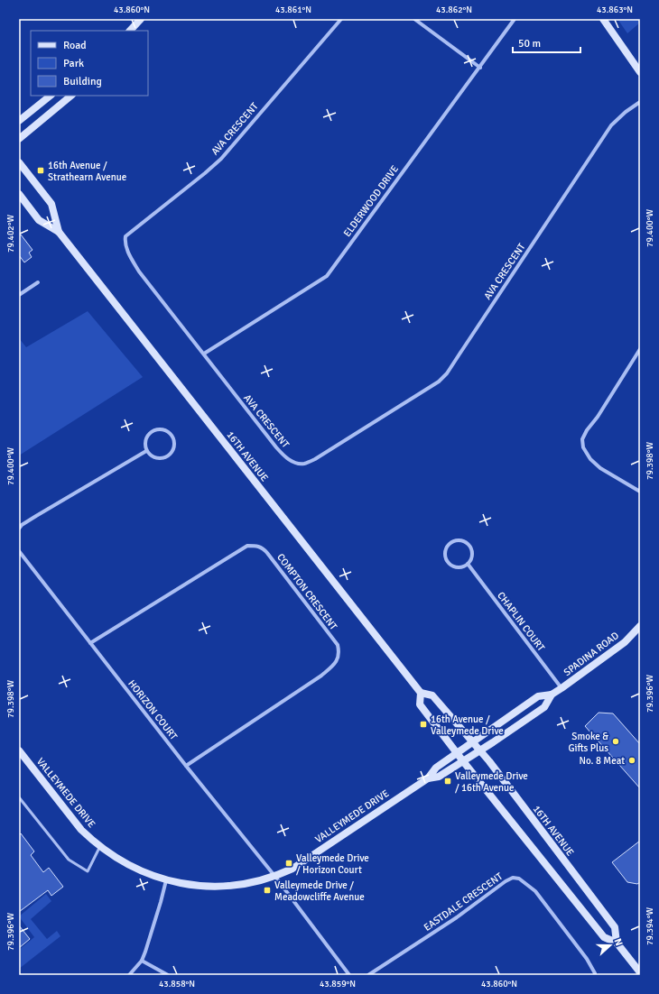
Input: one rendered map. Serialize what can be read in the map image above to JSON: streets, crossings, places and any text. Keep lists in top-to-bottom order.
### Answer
{
  "streets": {
    "main road": ["16TH AVENUE", "SPADINA ROAD", "VALLEYMEDE DRIVE"],
    "street": [
      "AVA CRESCENT",
      "ELDERWOOD DRIVE",
      "COMPTON CRESCENT",
      "CHAPLIN COURT",
      "HORIZON COURT",
      "EASTDALE CRESCENT"
    ]
  },
  "crossings": [
    ["AVA CRESCENT", "ELDERWOOD DRIVE"],
    ["16TH AVENUE", "SPADINA ROAD"],
    ["16TH AVENUE", "VALLEYMEDE DRIVE"],
    ["COMPTON CRESCENT", "HORIZON COURT"],
    ["CHAPLIN COURT", "SPADINA ROAD"],
    ["SPADINA ROAD", "VALLEYMEDE DRIVE"],
    ["HORIZON COURT", "VALLEYMEDE DRIVE"]
  ],
  "places": {
    "transit": [
      "16th Avenue / Strathearn Avenue",
      "16th Avenue / Valleymede Drive",
      "Valleymede Drive / 16th Avenue",
      "Valleymede Drive / Horizon Court",
      "Valleymede Drive / Meadowcliffe Avenue"
    ],
    "other": ["Smoke & Gifts Plus", "No. 8 Meat"]
  },
  "legend": ["Road", "Park", "Building"],
  "scale_bar": "50 m",
  "north": "right",
  "coordinates": [
    "43.860°N",
    "43.861°N",
    "43.862°N",
    "43.863°N",
    "79.400°W",
    "79.402°W",
    "79.398°W",
    "79.396°W",
    "79.394°W",
    "43.858°N",
    "43.859°N"
  ]
}
